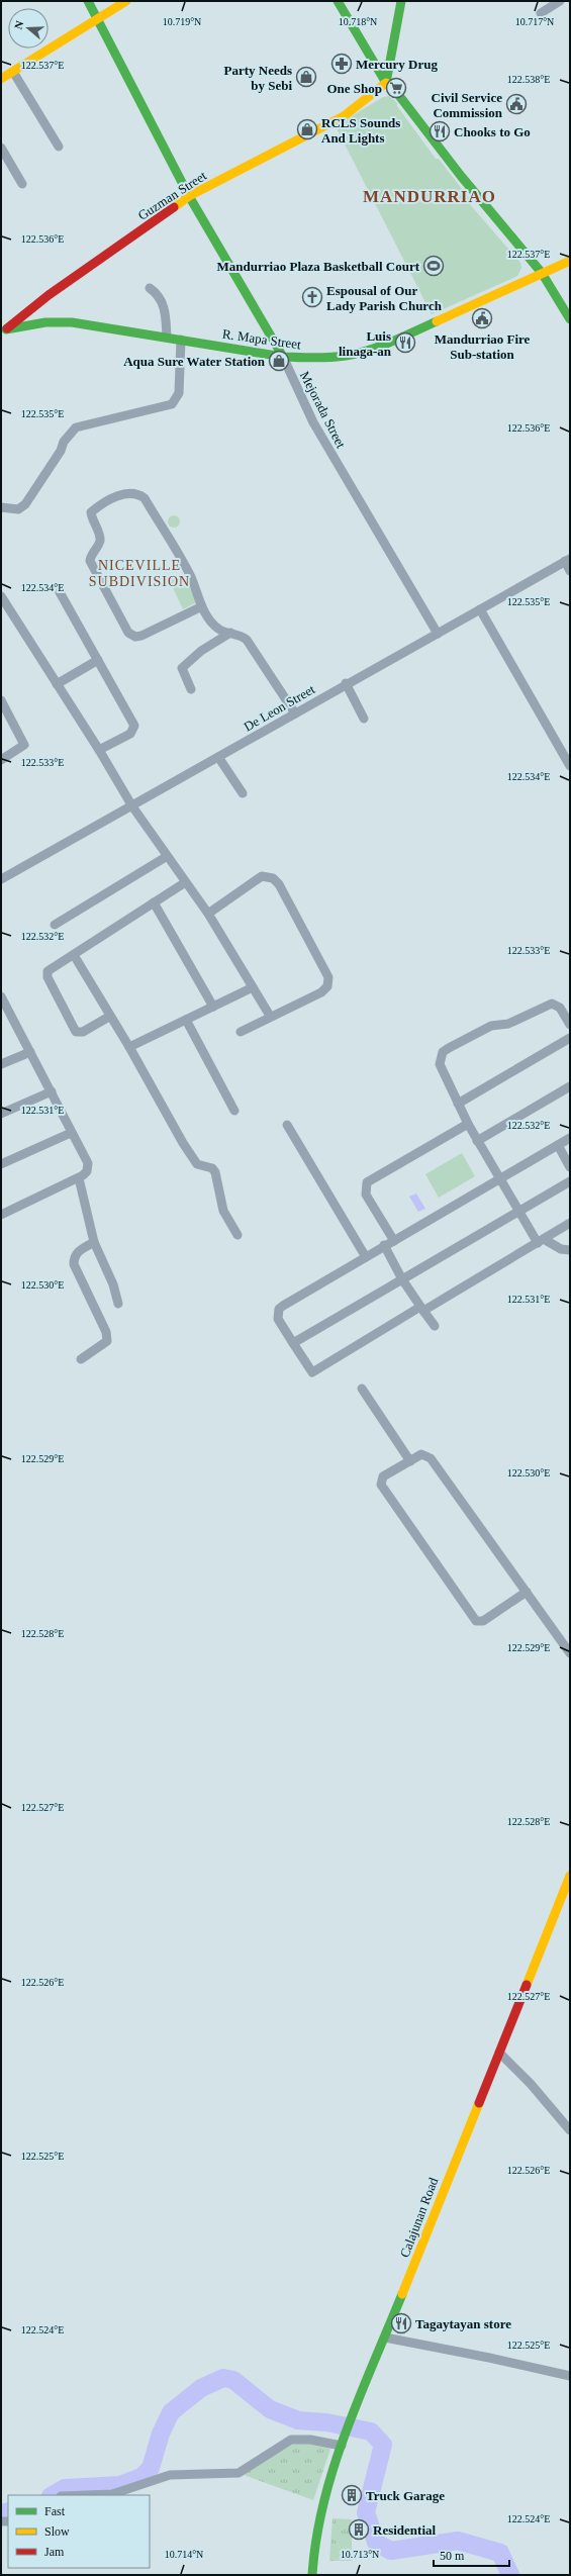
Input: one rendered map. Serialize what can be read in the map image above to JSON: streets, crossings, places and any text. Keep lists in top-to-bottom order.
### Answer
{
  "streets": {
    "main road": [
      "Guzman Street",
      "R. Mapa Street",
      "Mejorada Street",
      "Calajunan Road"
    ],
    "street": ["De Leon Street"]
  },
  "crossings": [
    ["Guzman Street", "R. Mapa Street"],
    ["Guzman Street", "Mejorada Street"],
    ["R. Mapa Street", "Mejorada Street"],
    ["Mejorada Street", "De Leon Street"]
  ],
  "districts": ["MANDURRIAO", "NICEVILLE SUBDIVISION"],
  "places": {
    "pharmacy": ["Mercury Drug"],
    "shop": ["Party Needs by Sebi", "RCLS Sounds And Lights", "Aqua Sure Water Station"],
    "supermarket": ["One Shop"],
    "public building": ["Civil Service Commission", "Mandurriao Fire Sub-station"],
    "restaurant": ["Chooks to Go", "Luis linaga-an", "Tagaytayan store"],
    "sports": ["Mandurriao Plaza Basketball Court"],
    "church": ["Espousal of Our Lady Parish Church"],
    "building": ["Truck Garage", "Residential"]
  },
  "legend": ["Fast", "Slow", "Jam"],
  "scale_bar": "50 m",
  "north": "left",
  "coordinates": [
    "10.719°N",
    "10.718°N",
    "10.717°N",
    "122.537°E",
    "122.538°E",
    "122.536°E",
    "122.535°E",
    "122.534°E",
    "122.533°E",
    "122.532°E",
    "122.531°E",
    "122.530°E",
    "122.529°E",
    "122.528°E",
    "122.527°E",
    "122.526°E",
    "122.525°E",
    "122.524°E",
    "10.714°N",
    "10.713°N"
  ]
}
